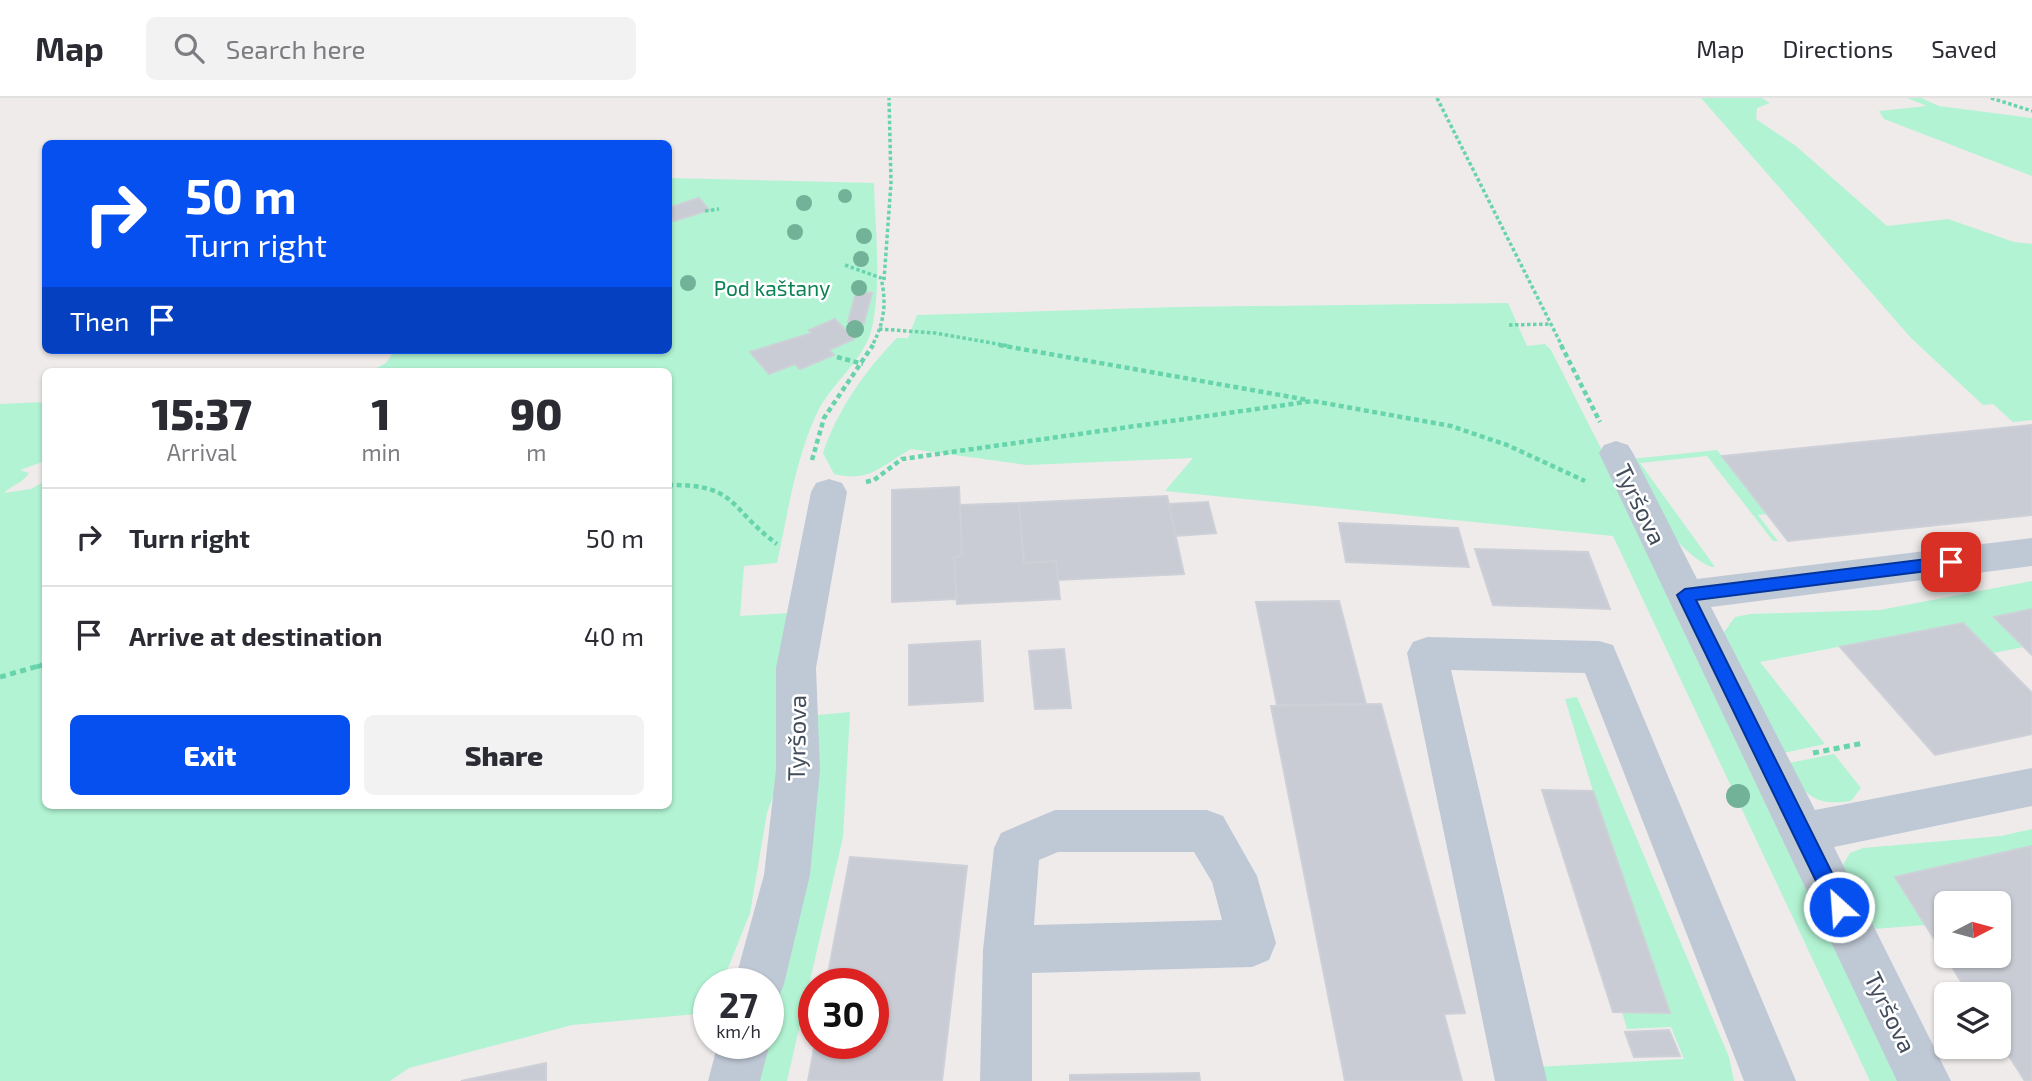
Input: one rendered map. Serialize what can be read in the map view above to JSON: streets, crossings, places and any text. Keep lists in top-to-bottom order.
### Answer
{
  "streets": {
    "street": ["Tyršova"]
  },
  "parks": ["Pod kaštany"],
  "north": "right",
  "page": {
    "header": "Map",
    "search": "Search here",
    "nav": ["Map", "Directions", "Saved"],
    "turn": ["50 m", "Turn right"],
    "then": "Then",
    "eta": [
      "15:37",
      "Arrival",
      "1",
      "min",
      "90",
      "m"
    ],
    "list": [
      {
        "name": "Turn right",
        "value": "50 m"
      },
      {
        "name": "Arrive at destination",
        "value": "40 m"
      }
    ],
    "buttons": ["Exit", "Share"],
    "speed": "27 km/h",
    "limit": "30"
  }
}
